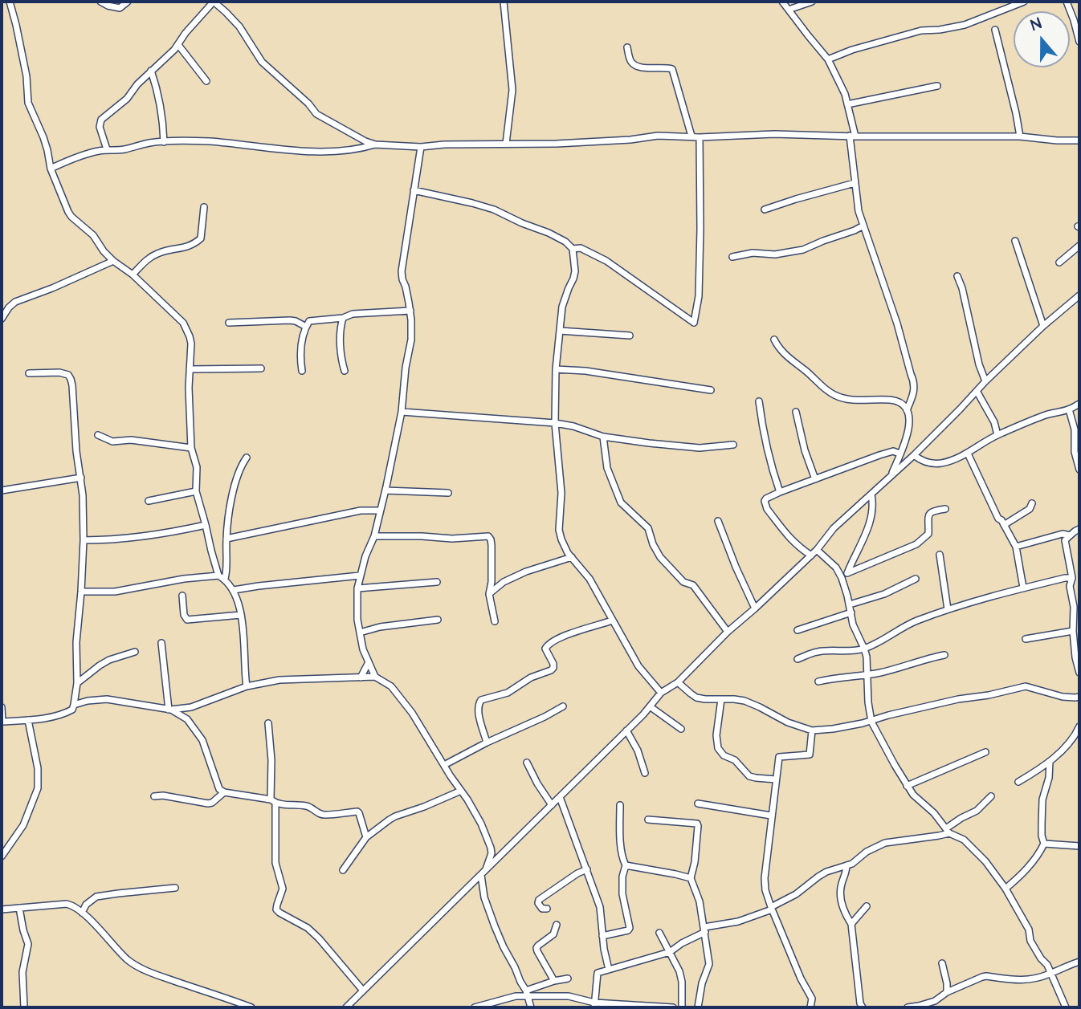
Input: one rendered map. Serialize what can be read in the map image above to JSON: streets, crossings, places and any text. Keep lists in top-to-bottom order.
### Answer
{
  "north": "top"
}
